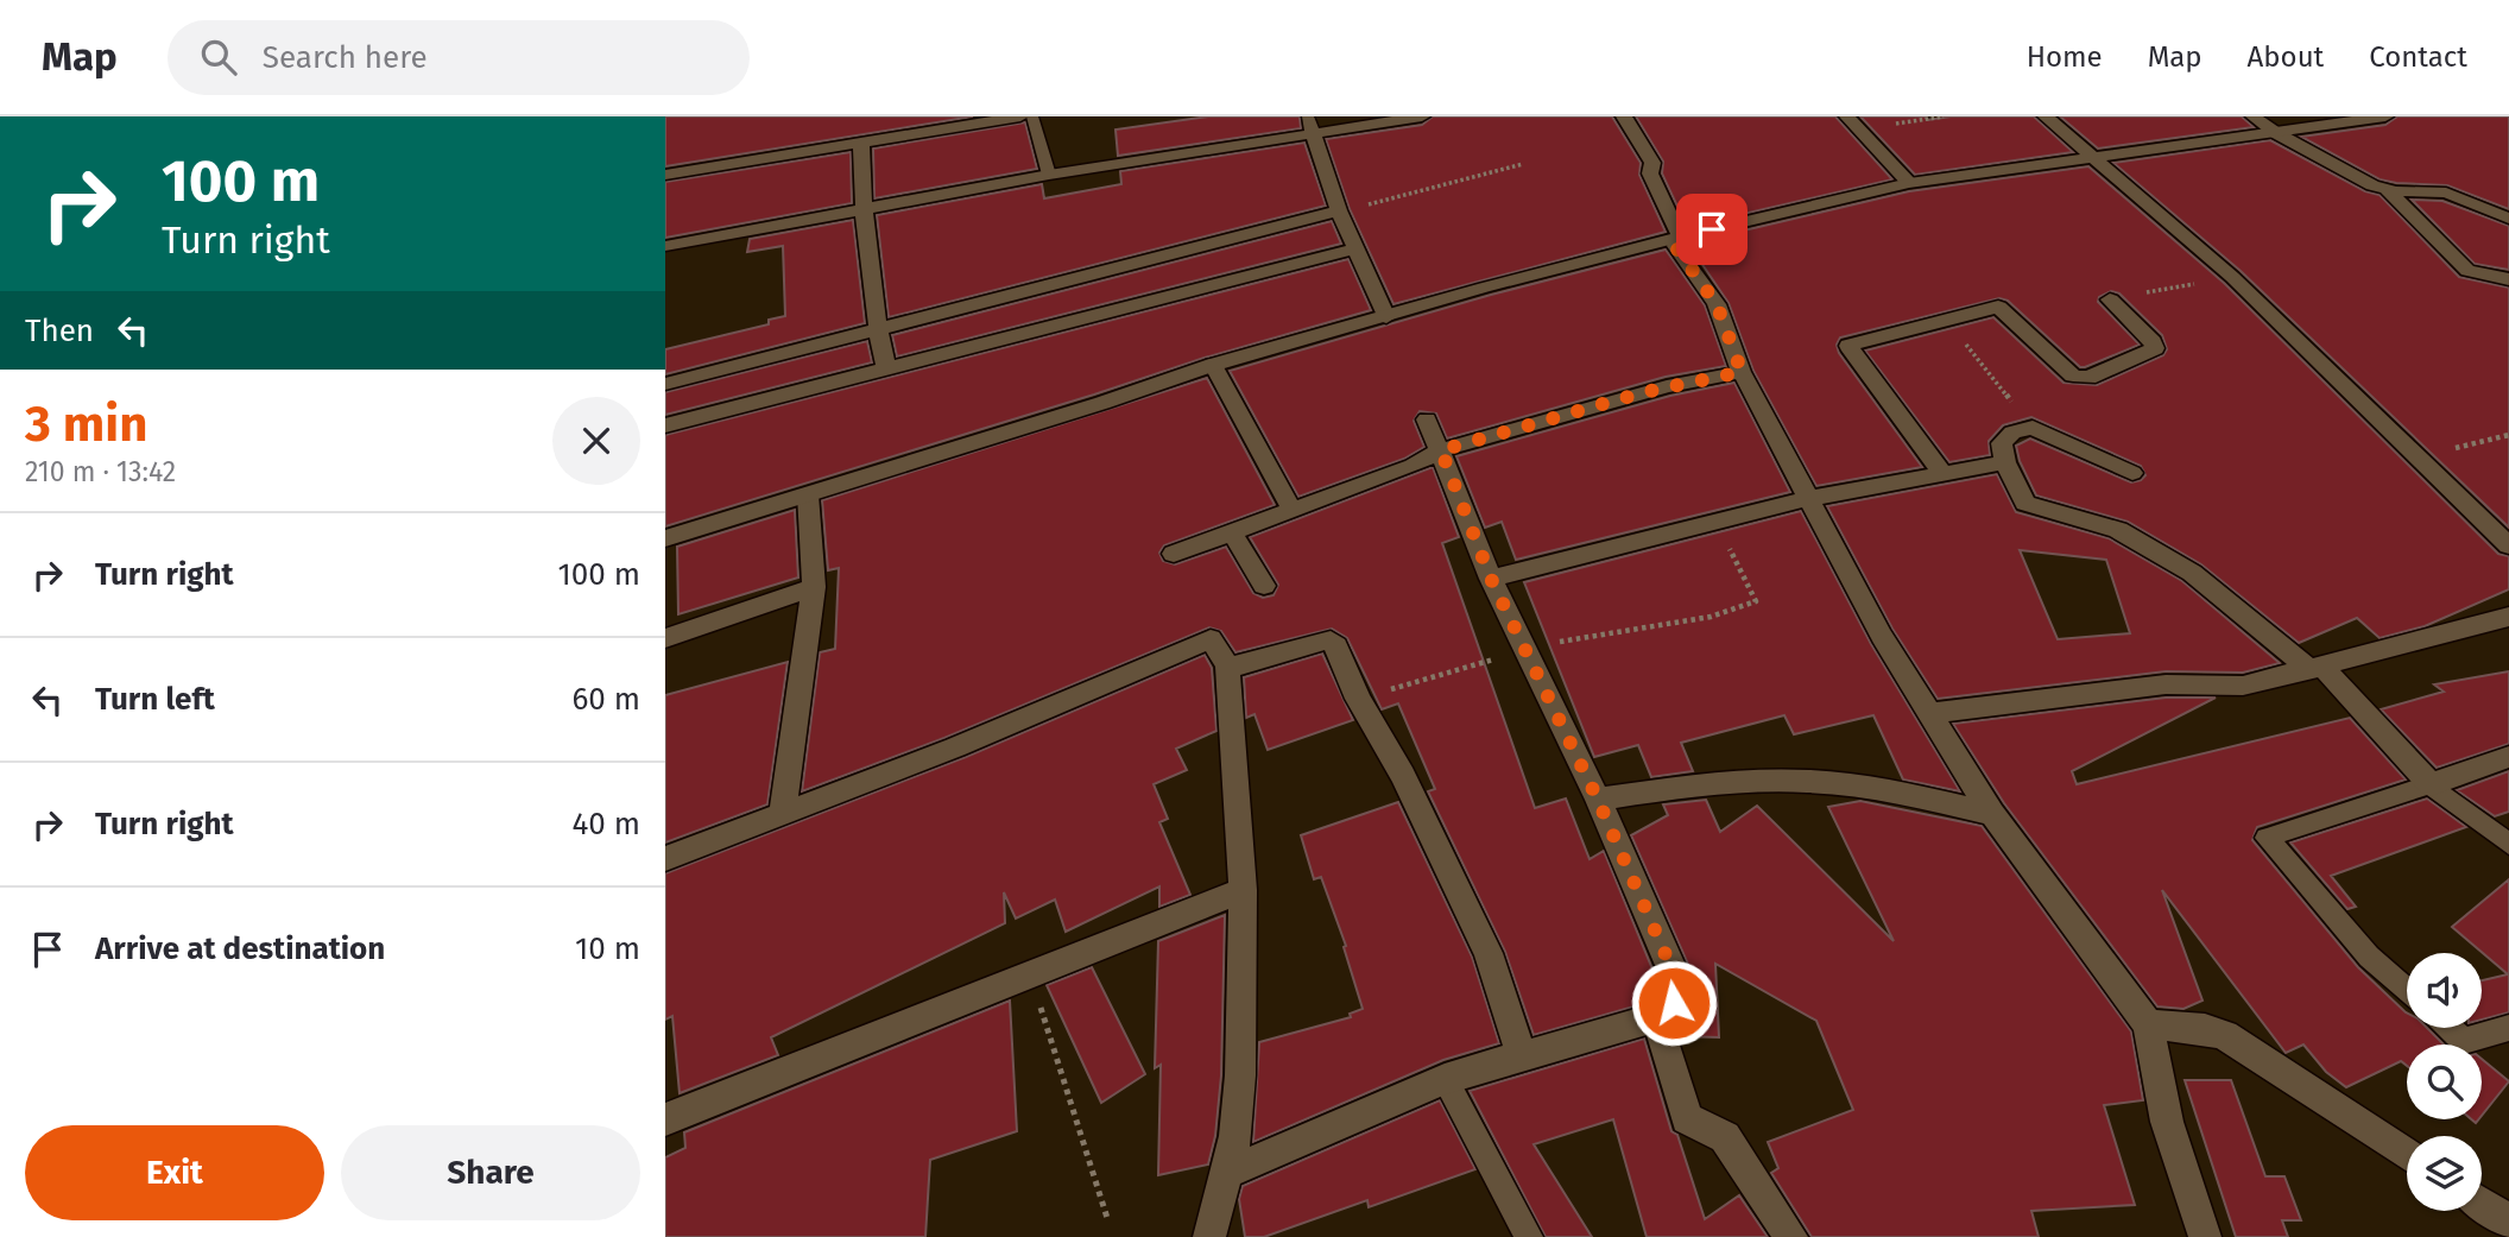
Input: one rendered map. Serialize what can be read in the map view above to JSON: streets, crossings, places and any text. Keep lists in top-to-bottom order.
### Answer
{
  "page": {
    "header": "Map",
    "search": "Search here",
    "nav": [
      "Home",
      "Map",
      "About",
      "Contact"
    ],
    "turn": ["100 m", "Turn right"],
    "then": "Then",
    "heading": ["3 min", "210 m · 13:42"],
    "list": [
      {
        "name": "Turn right",
        "value": "100 m"
      },
      {
        "name": "Turn left",
        "value": "60 m"
      },
      {
        "name": "Turn right",
        "value": "40 m"
      },
      {
        "name": "Arrive at destination",
        "value": "10 m"
      }
    ],
    "buttons": ["Exit", "Share"]
  }
}
